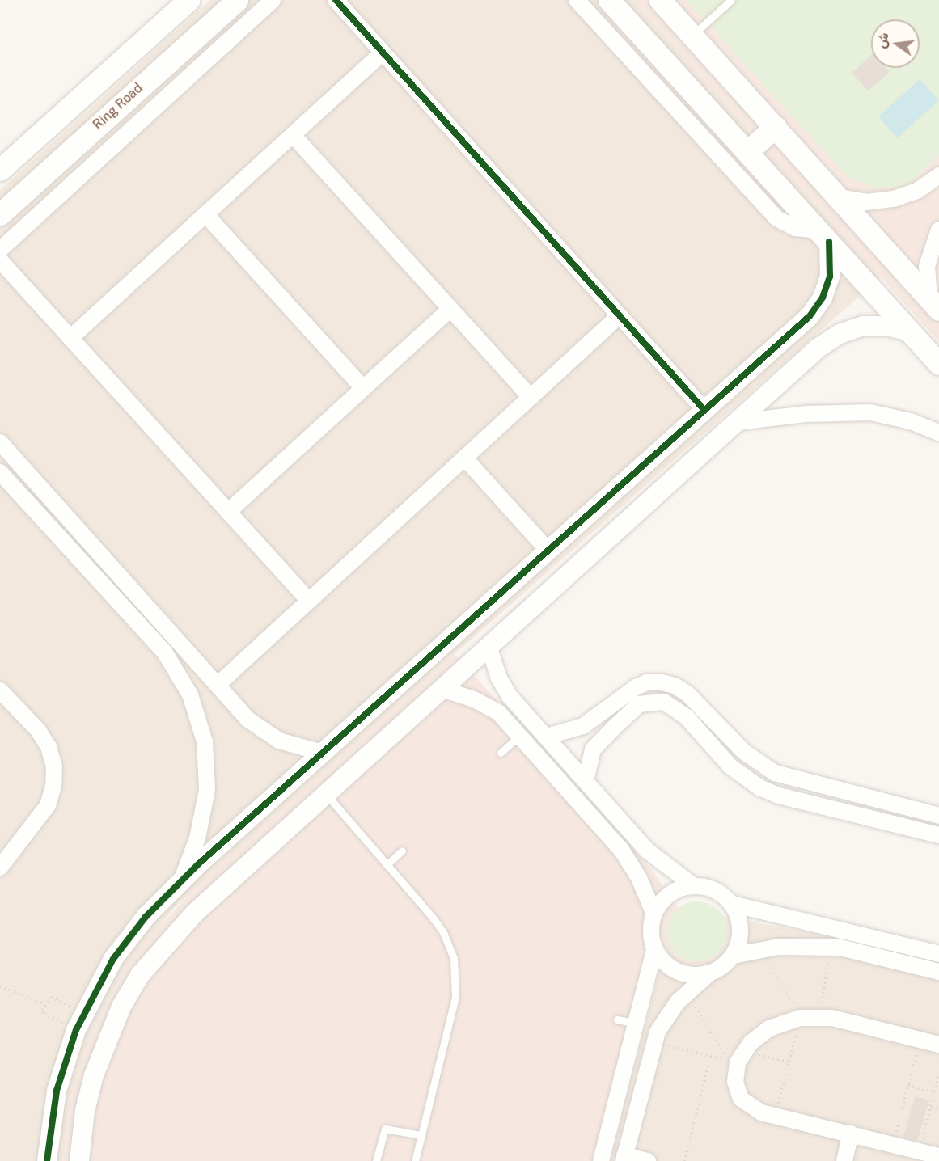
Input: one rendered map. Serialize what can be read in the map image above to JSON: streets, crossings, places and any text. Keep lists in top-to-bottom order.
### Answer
{
  "streets": {
    "main road": ["Ring Road"]
  },
  "north": "left"
}
